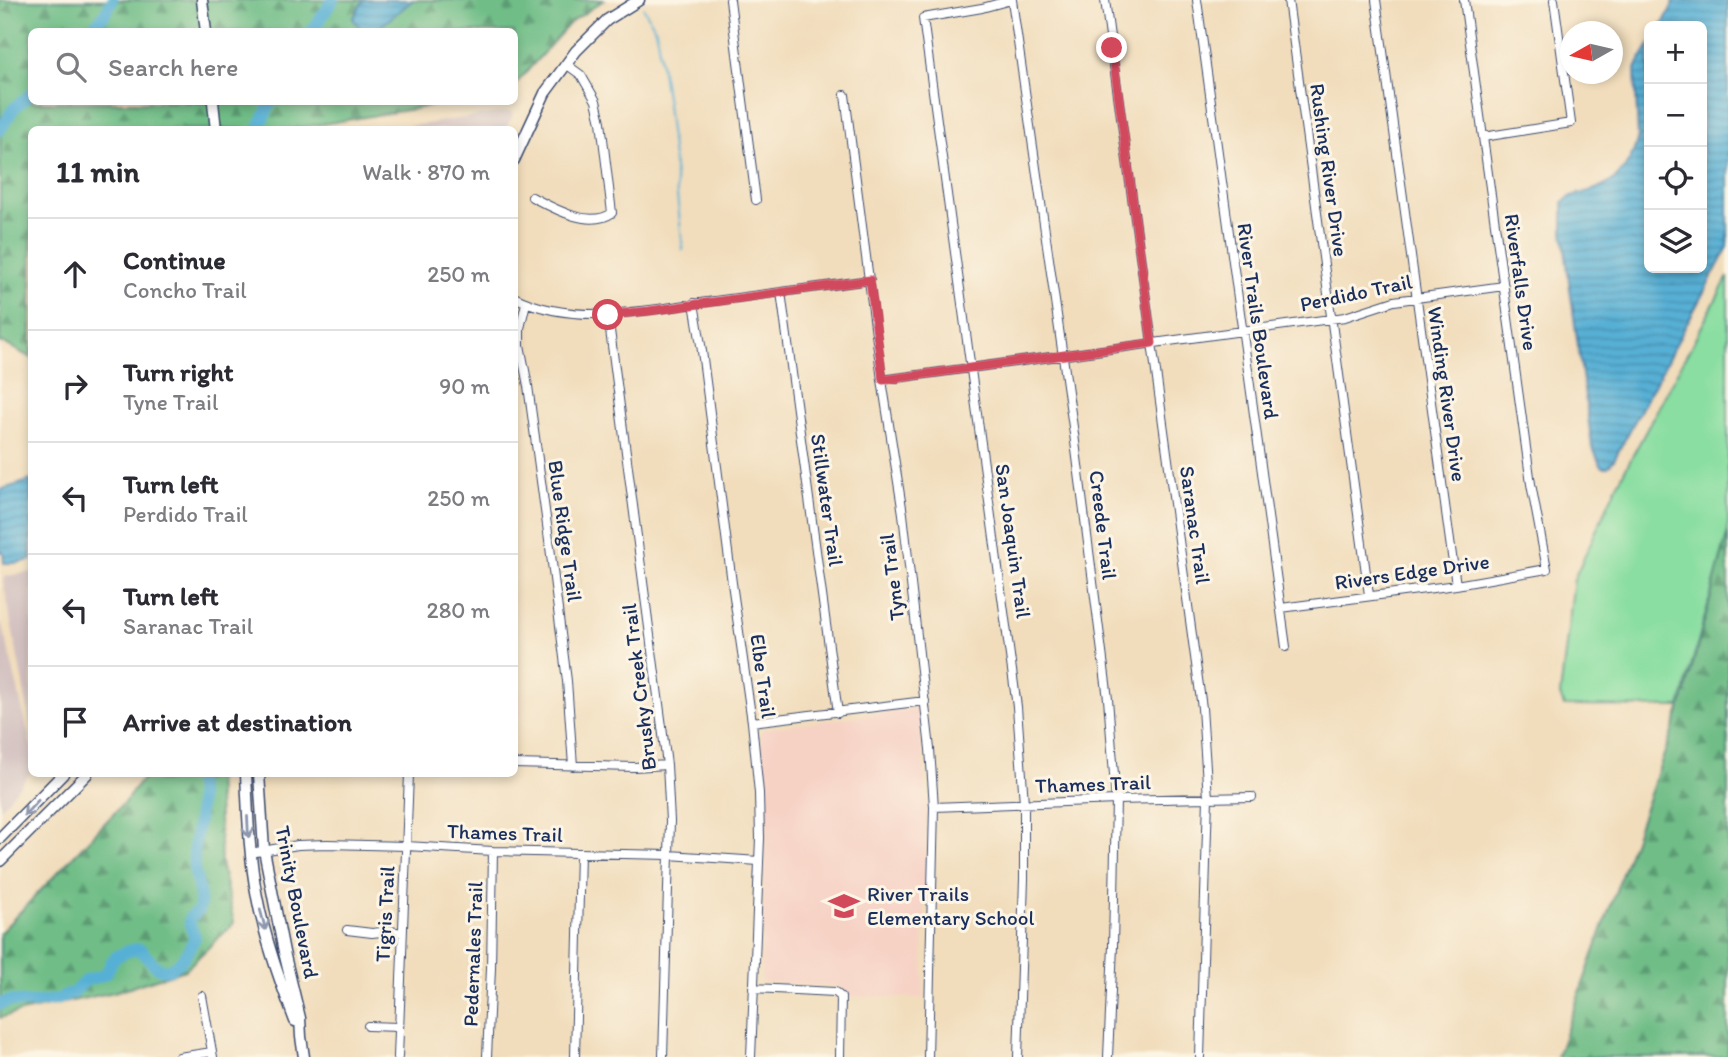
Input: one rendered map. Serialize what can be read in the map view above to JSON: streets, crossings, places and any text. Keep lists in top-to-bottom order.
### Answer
{
  "streets": {
    "main road": ["Trinity Boulevard"],
    "street": [
      "Rushing River Drive",
      "Riverfalls Drive",
      "Perdido Trail",
      "River Trails Boulevard",
      "Winding River Drive",
      "Stillwater Trail",
      "Creede Trail",
      "Saranac Trail",
      "Blue Ridge Trail",
      "San Joaquin Trail",
      "Rivers Edge Drive",
      "Tyne Trail",
      "Elbe Trail",
      "Brushy Creek Trail",
      "Thames Trail",
      "Tigris Trail",
      "Pedernales Trail"
    ]
  },
  "crossings": [
    ["Rushing River Drive", "Perdido Trail"],
    ["Rushing River Drive", "Rivers Edge Drive"],
    ["Riverfalls Drive", "Perdido Trail"],
    ["Riverfalls Drive", "Rivers Edge Drive"],
    ["Perdido Trail", "River Trails Boulevard"],
    ["Perdido Trail", "Winding River Drive"],
    ["Perdido Trail", "Creede Trail"],
    ["Perdido Trail", "Saranac Trail"],
    ["Perdido Trail", "San Joaquin Trail"],
    ["Perdido Trail", "Tyne Trail"],
    ["River Trails Boulevard", "Rivers Edge Drive"],
    ["Winding River Drive", "Rivers Edge Drive"],
    ["Creede Trail", "San Joaquin Trail"],
    ["Creede Trail", "Thames Trail"],
    ["Saranac Trail", "Thames Trail"],
    ["San Joaquin Trail", "Thames Trail"],
    ["Tyne Trail", "Thames Trail"],
    ["Elbe Trail", "Thames Trail"],
    ["Brushy Creek Trail", "Thames Trail"],
    ["Thames Trail", "Trinity Boulevard"],
    ["Thames Trail", "Tigris Trail"],
    ["Thames Trail", "Pedernales Trail"]
  ],
  "places": {
    "school or university": ["River Trails Elementary School"]
  },
  "north": "left",
  "page": {
    "map_buttons": ["+", "−"],
    "search": "Search here",
    "heading": ["11 min", "Walk · 870 m"],
    "list": [
      ["Continue", "Concho Trail", "250 m"],
      ["Turn right", "Tyne Trail", "90 m"],
      ["Turn left", "Perdido Trail", "250 m"],
      ["Turn left", "Saranac Trail", "280 m"],
      "Arrive at destination"
    ]
  }
}
